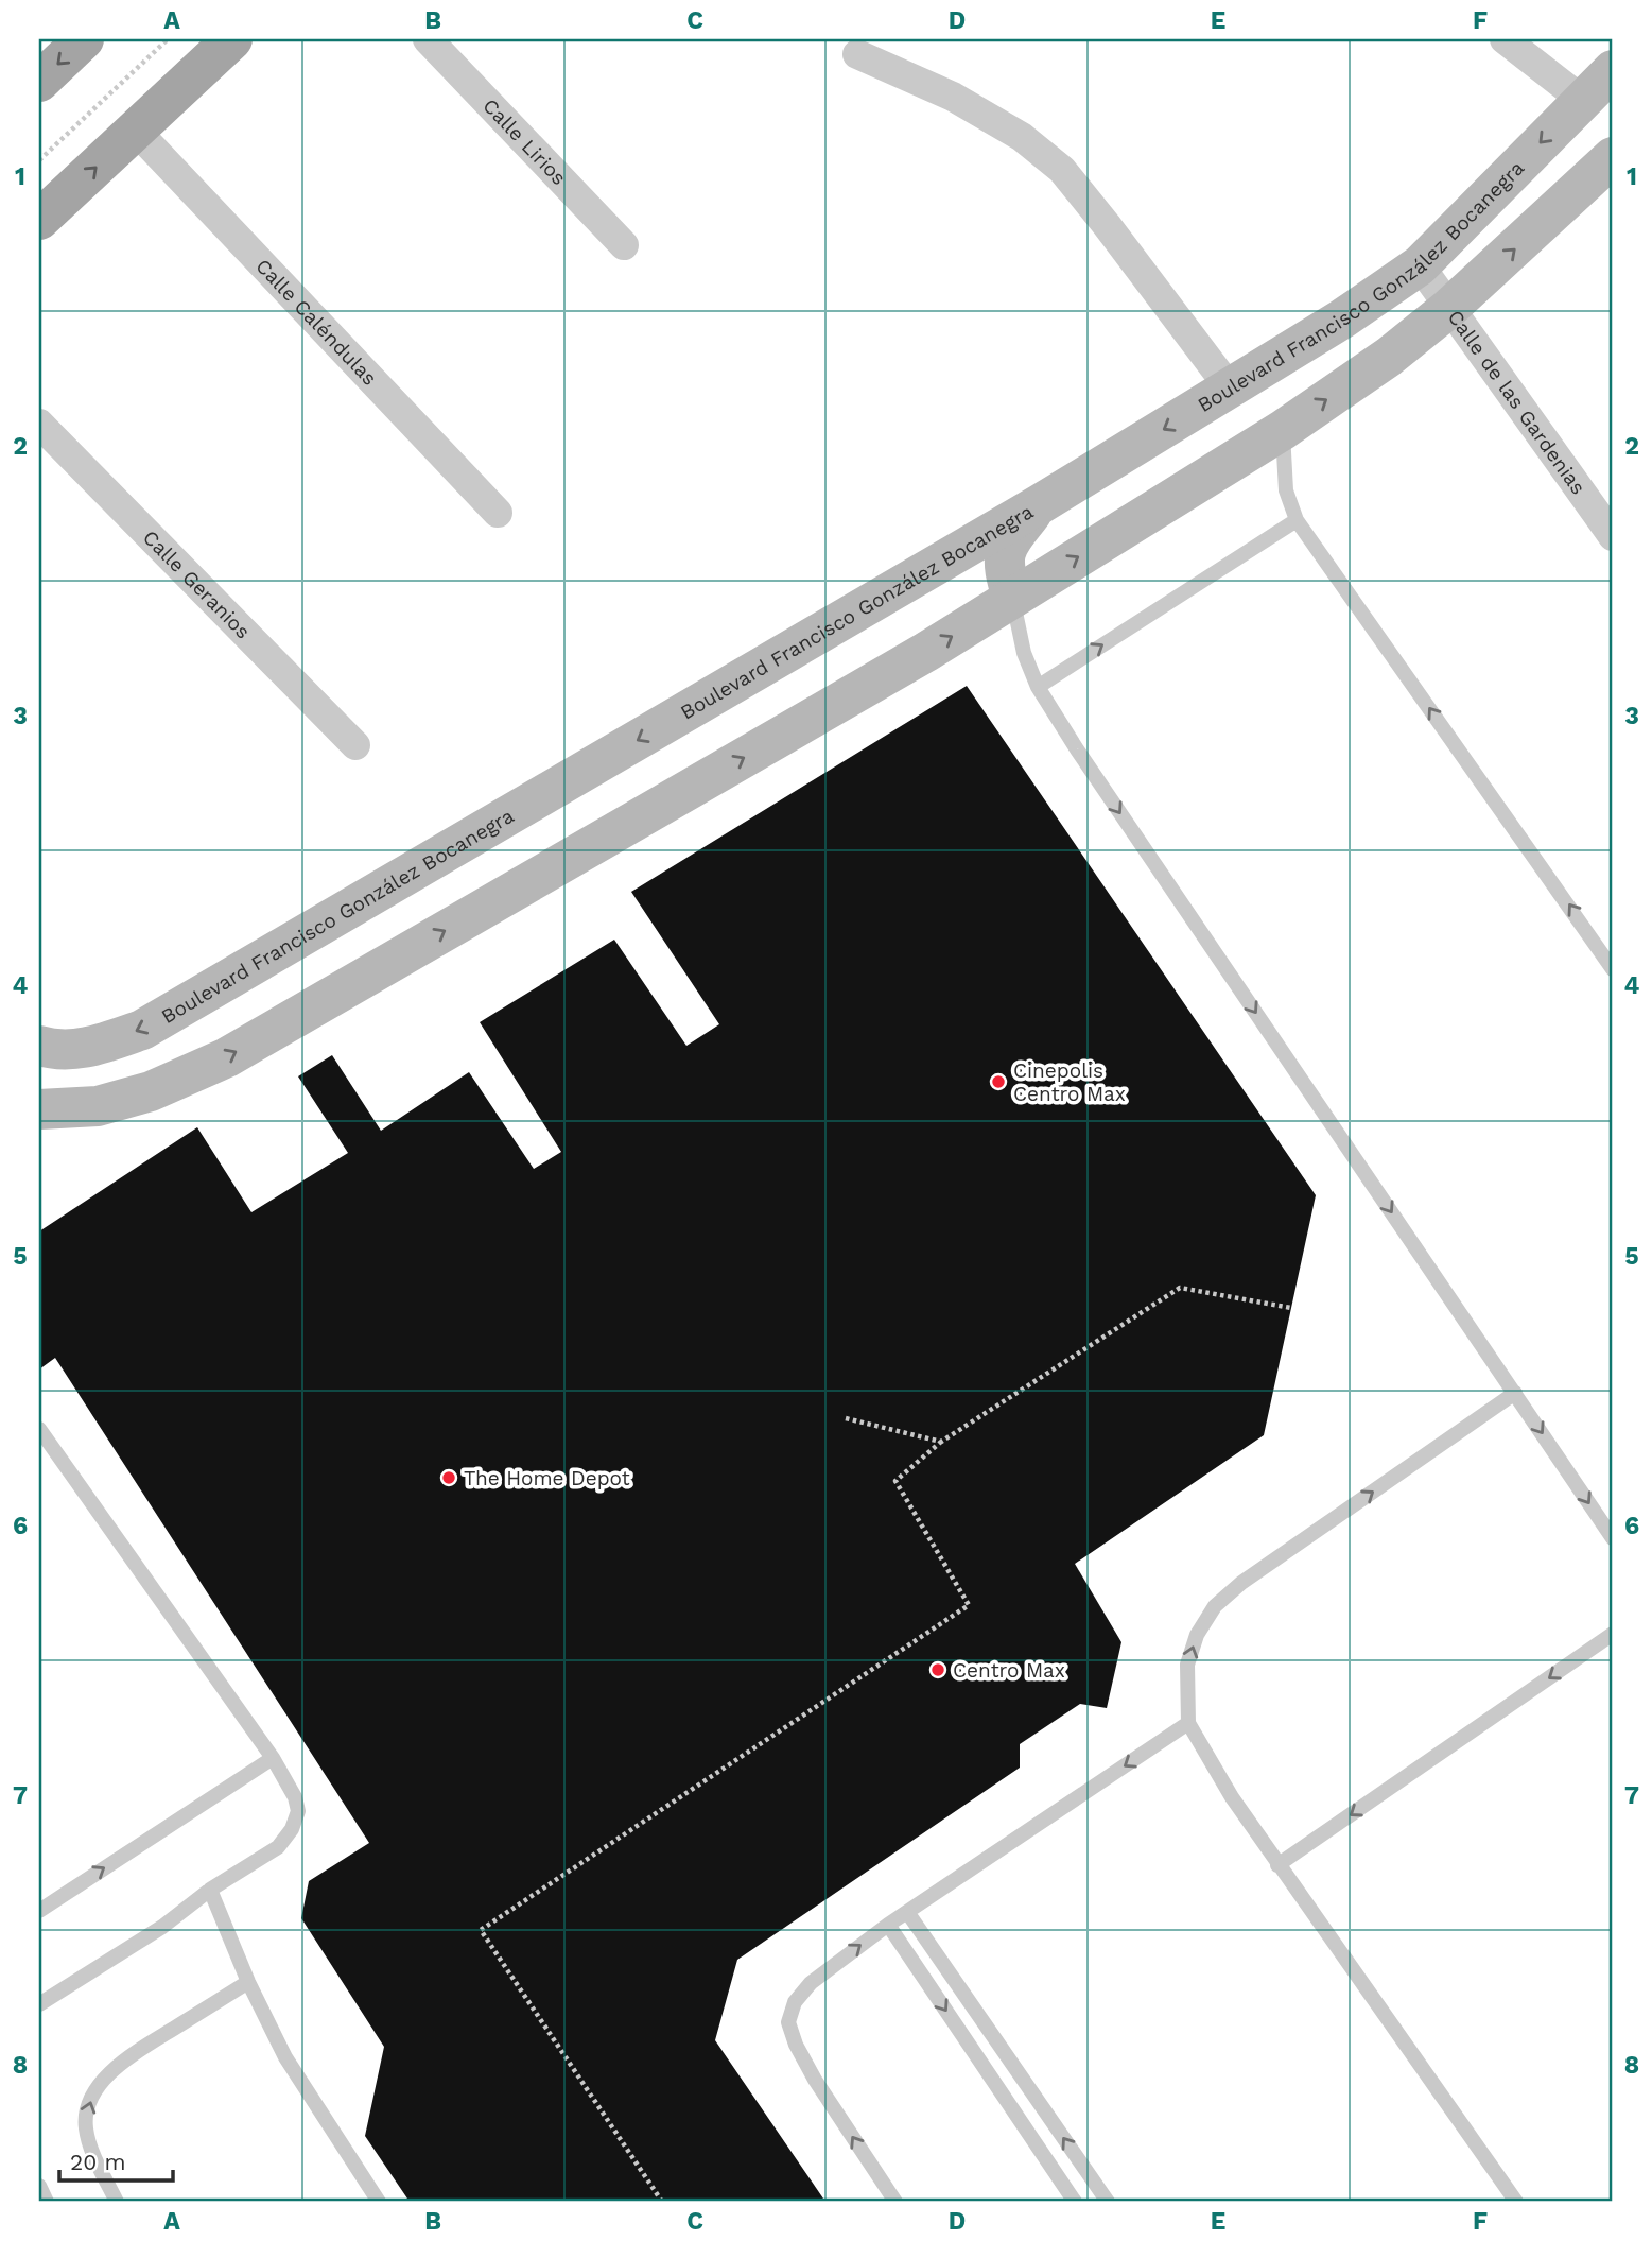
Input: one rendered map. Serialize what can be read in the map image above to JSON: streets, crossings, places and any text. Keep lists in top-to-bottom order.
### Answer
{
  "streets": {
    "main road": ["Boulevard Francisco González Bocanegra"],
    "street": [
      "Calle Lirios",
      "Calle Caléndulas",
      "Calle de las Gardenias",
      "Calle Geranios"
    ]
  },
  "crossings": [
    ["Boulevard Francisco González Bocanegra", "Calle de las Gardenias"]
  ],
  "places": ["Cinepolis Centro Max", "The Home Depot", "Centro Max"],
  "scale_bar": "20 m",
  "grid": {
    "columns": [
      "A",
      "B",
      "C",
      "D",
      "E",
      "F"
    ],
    "rows": [
      "1",
      "2",
      "3",
      "4",
      "5",
      "6",
      "7",
      "8"
    ]
  }
}
